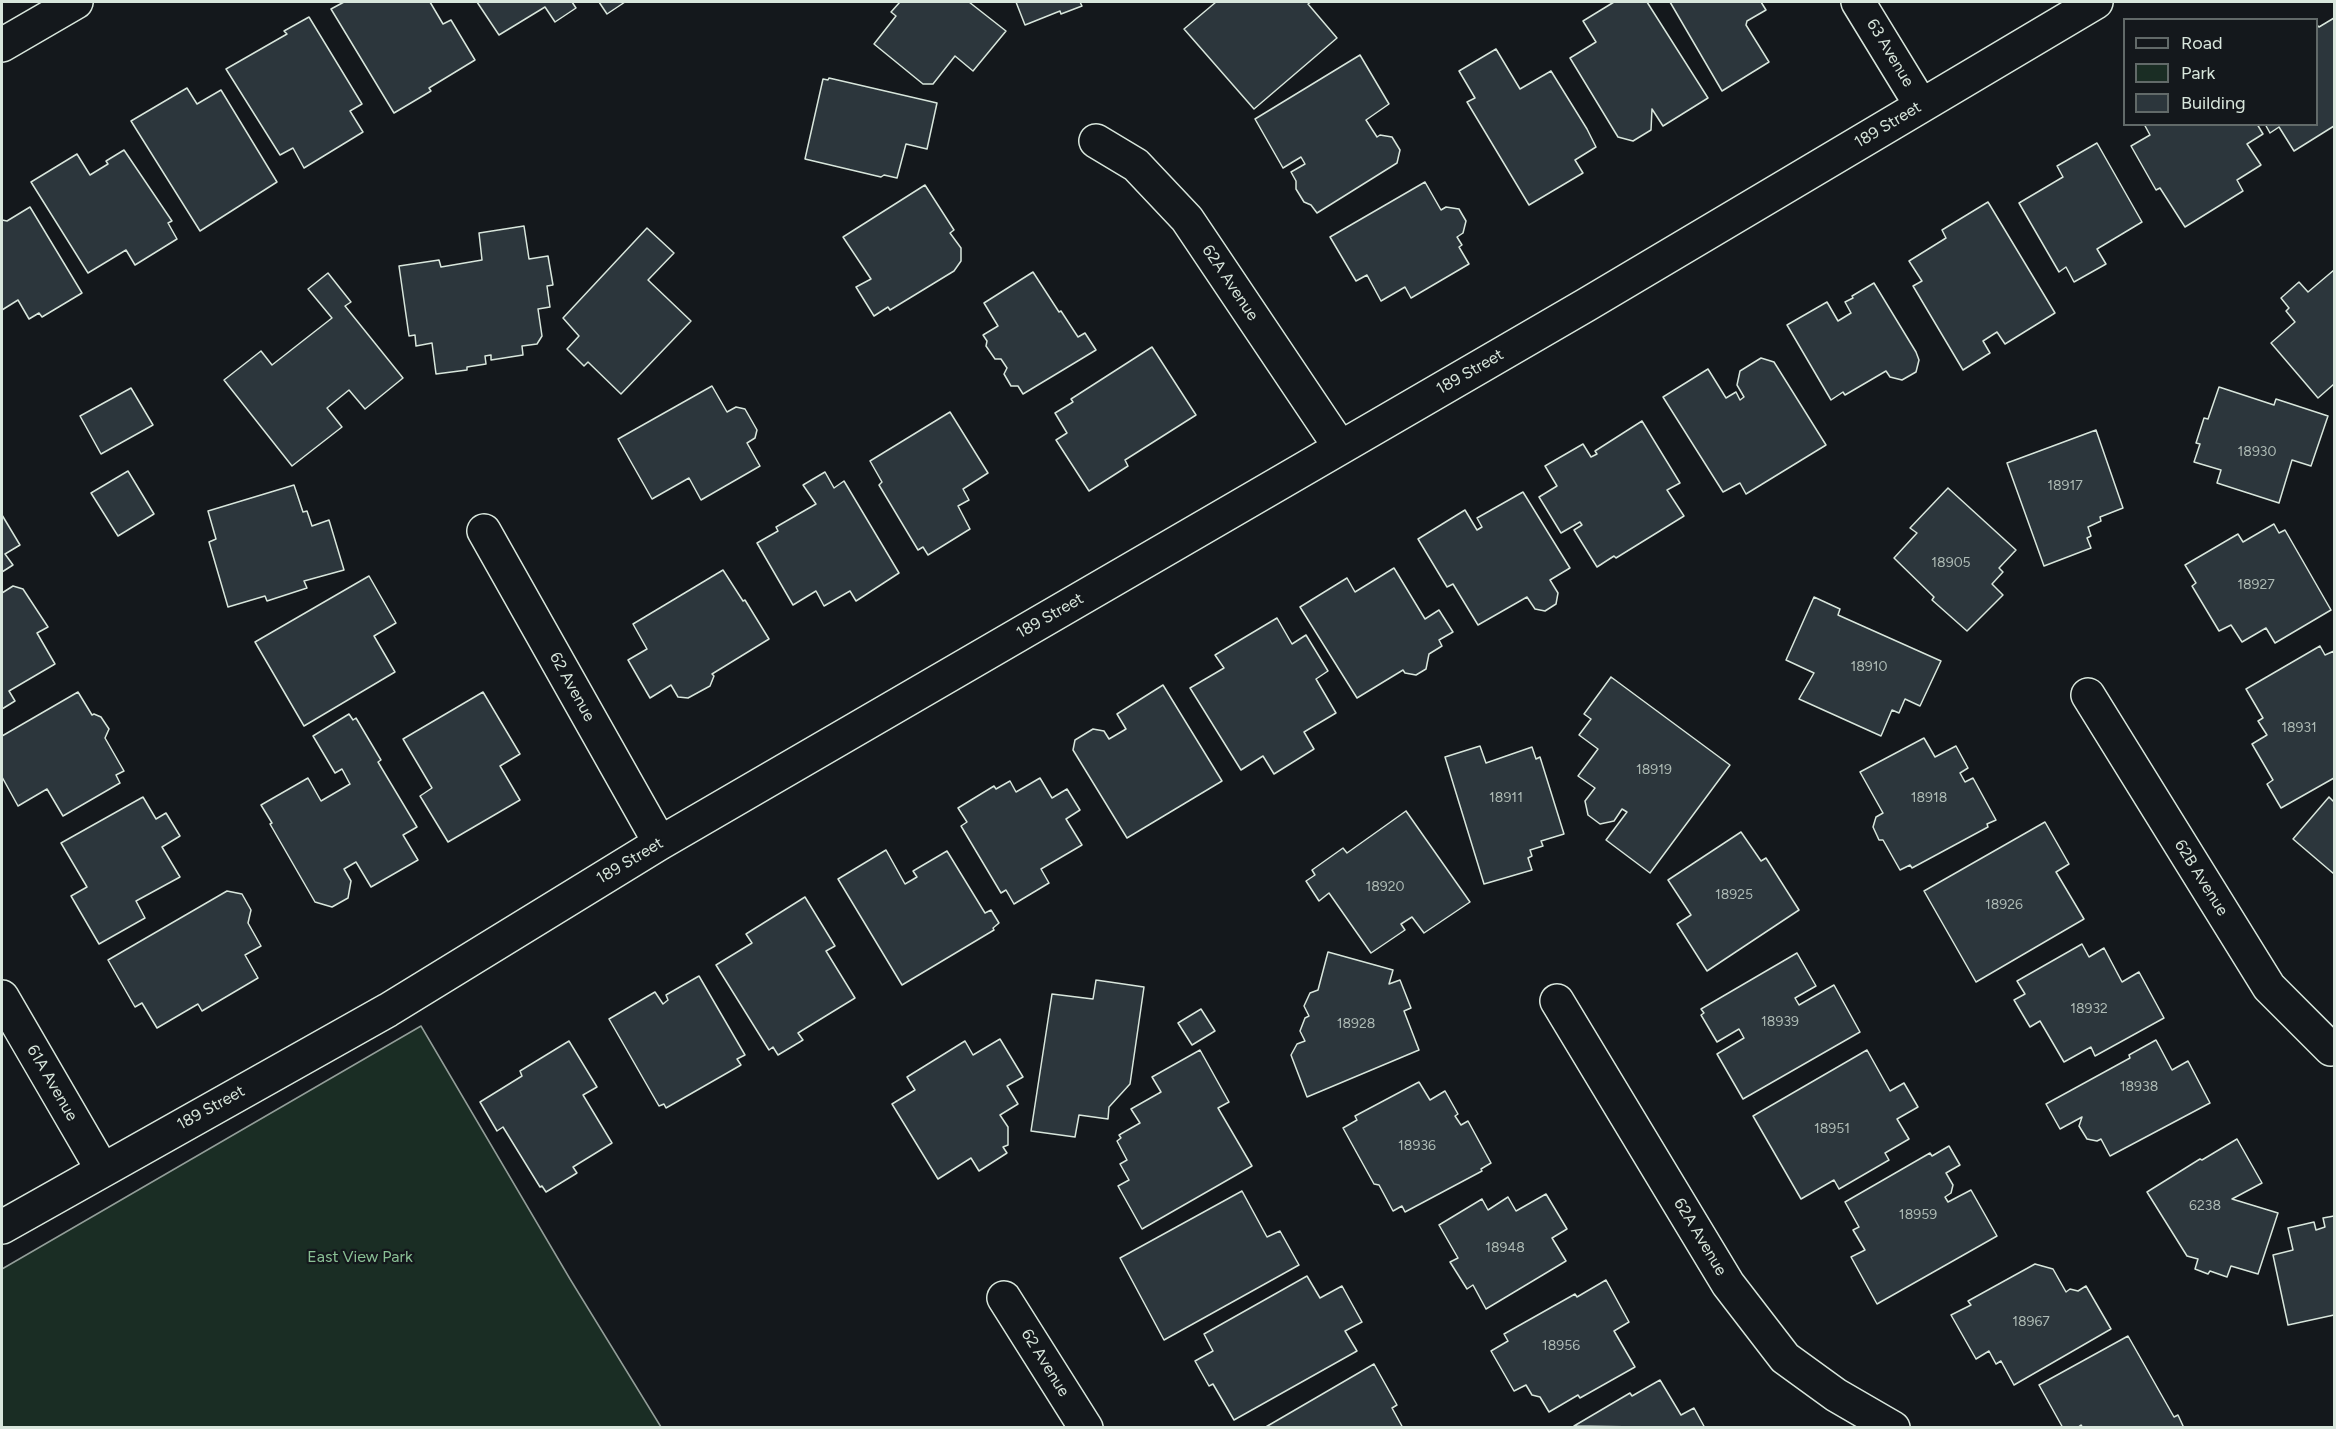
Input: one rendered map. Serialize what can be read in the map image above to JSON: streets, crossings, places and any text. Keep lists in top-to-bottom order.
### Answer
{
  "streets": {
    "street": [
      "63 Avenue",
      "189 Street",
      "62A Avenue",
      "62 Avenue",
      "62B Avenue",
      "61A Avenue"
    ]
  },
  "crossings": [
    ["63 Avenue", "189 Street"],
    ["189 Street", "62A Avenue"],
    ["189 Street", "62 Avenue"],
    ["189 Street", "61A Avenue"]
  ],
  "parks": ["East View Park"],
  "house_numbers": [
    "18930",
    "18917",
    "18905",
    "18927",
    "18910",
    "18931",
    "18919",
    "18911",
    "18918",
    "18920",
    "18925",
    "18926",
    "18932",
    "18939",
    "18928",
    "18938",
    "18951",
    "18936",
    "6238",
    "18959",
    "18948",
    "18967",
    "18956"
  ],
  "legend": ["Road", "Park", "Building"]
}
